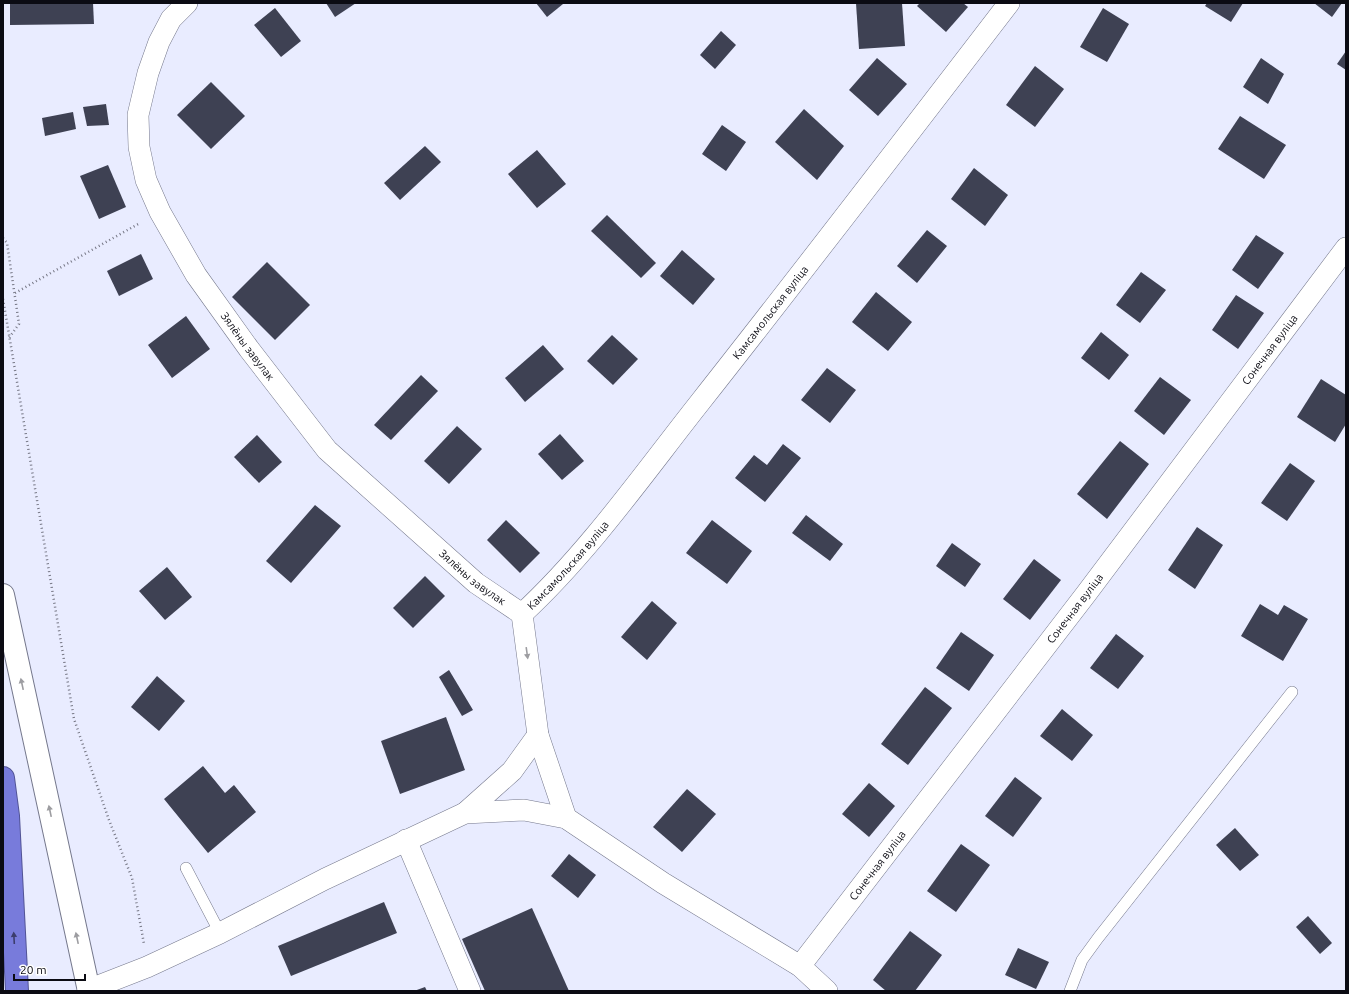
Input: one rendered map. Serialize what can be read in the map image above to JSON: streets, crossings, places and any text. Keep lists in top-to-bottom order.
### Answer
{
  "streets": {
    "street": ["Камсамольская вуліца", "Зялёны завулак", "Сонечная вуліца"]
  },
  "crossings": [
    ["Камсамольская вуліца", "Зялёны завулак"]
  ],
  "scale_bar": "20 m"
}
